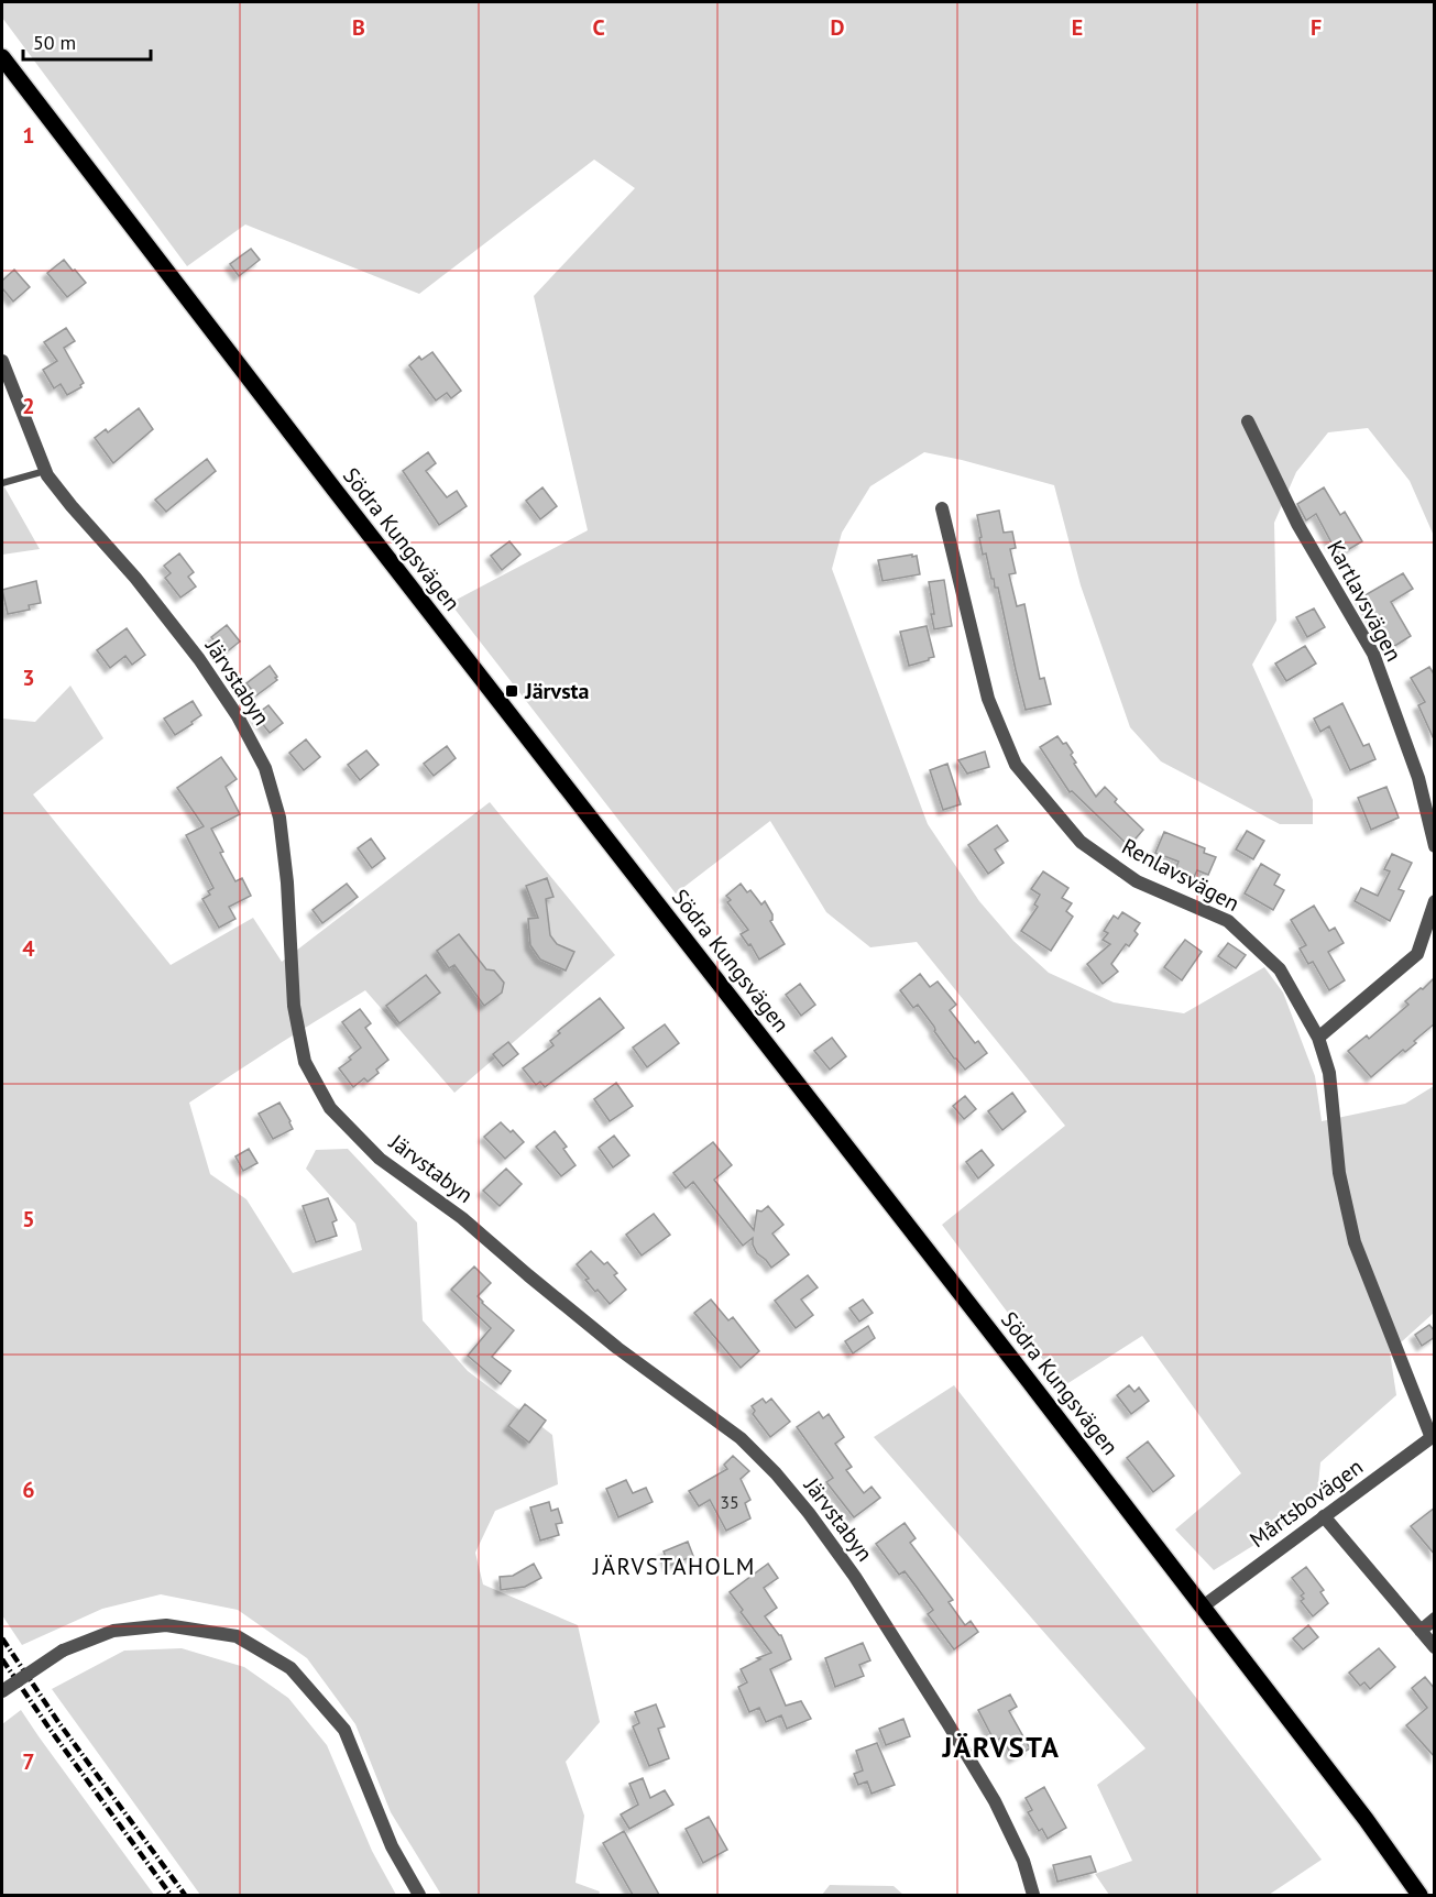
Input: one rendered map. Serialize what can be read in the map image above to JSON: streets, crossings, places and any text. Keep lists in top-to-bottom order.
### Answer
{
  "streets": {
    "main road": ["Södra Kungsvägen"],
    "street": [
      "Kartlavsvägen",
      "Järvstabyn",
      "Renlavsvägen",
      "Mårtsbovägen"
    ]
  },
  "crossings": [
    ["Södra Kungsvägen", "Mårtsbovägen"],
    ["Renlavsvägen", "Mårtsbovägen"]
  ],
  "districts": ["JÄRVSTAHOLM", "JÄRVSTA"],
  "places": {
    "transit": ["Järvsta"]
  },
  "house_numbers": ["35"],
  "scale_bar": "50 m",
  "grid": {
    "columns": [
      "B",
      "C",
      "D",
      "E",
      "F"
    ],
    "rows": [
      "1",
      "2",
      "3",
      "4",
      "5",
      "6",
      "7"
    ]
  }
}
